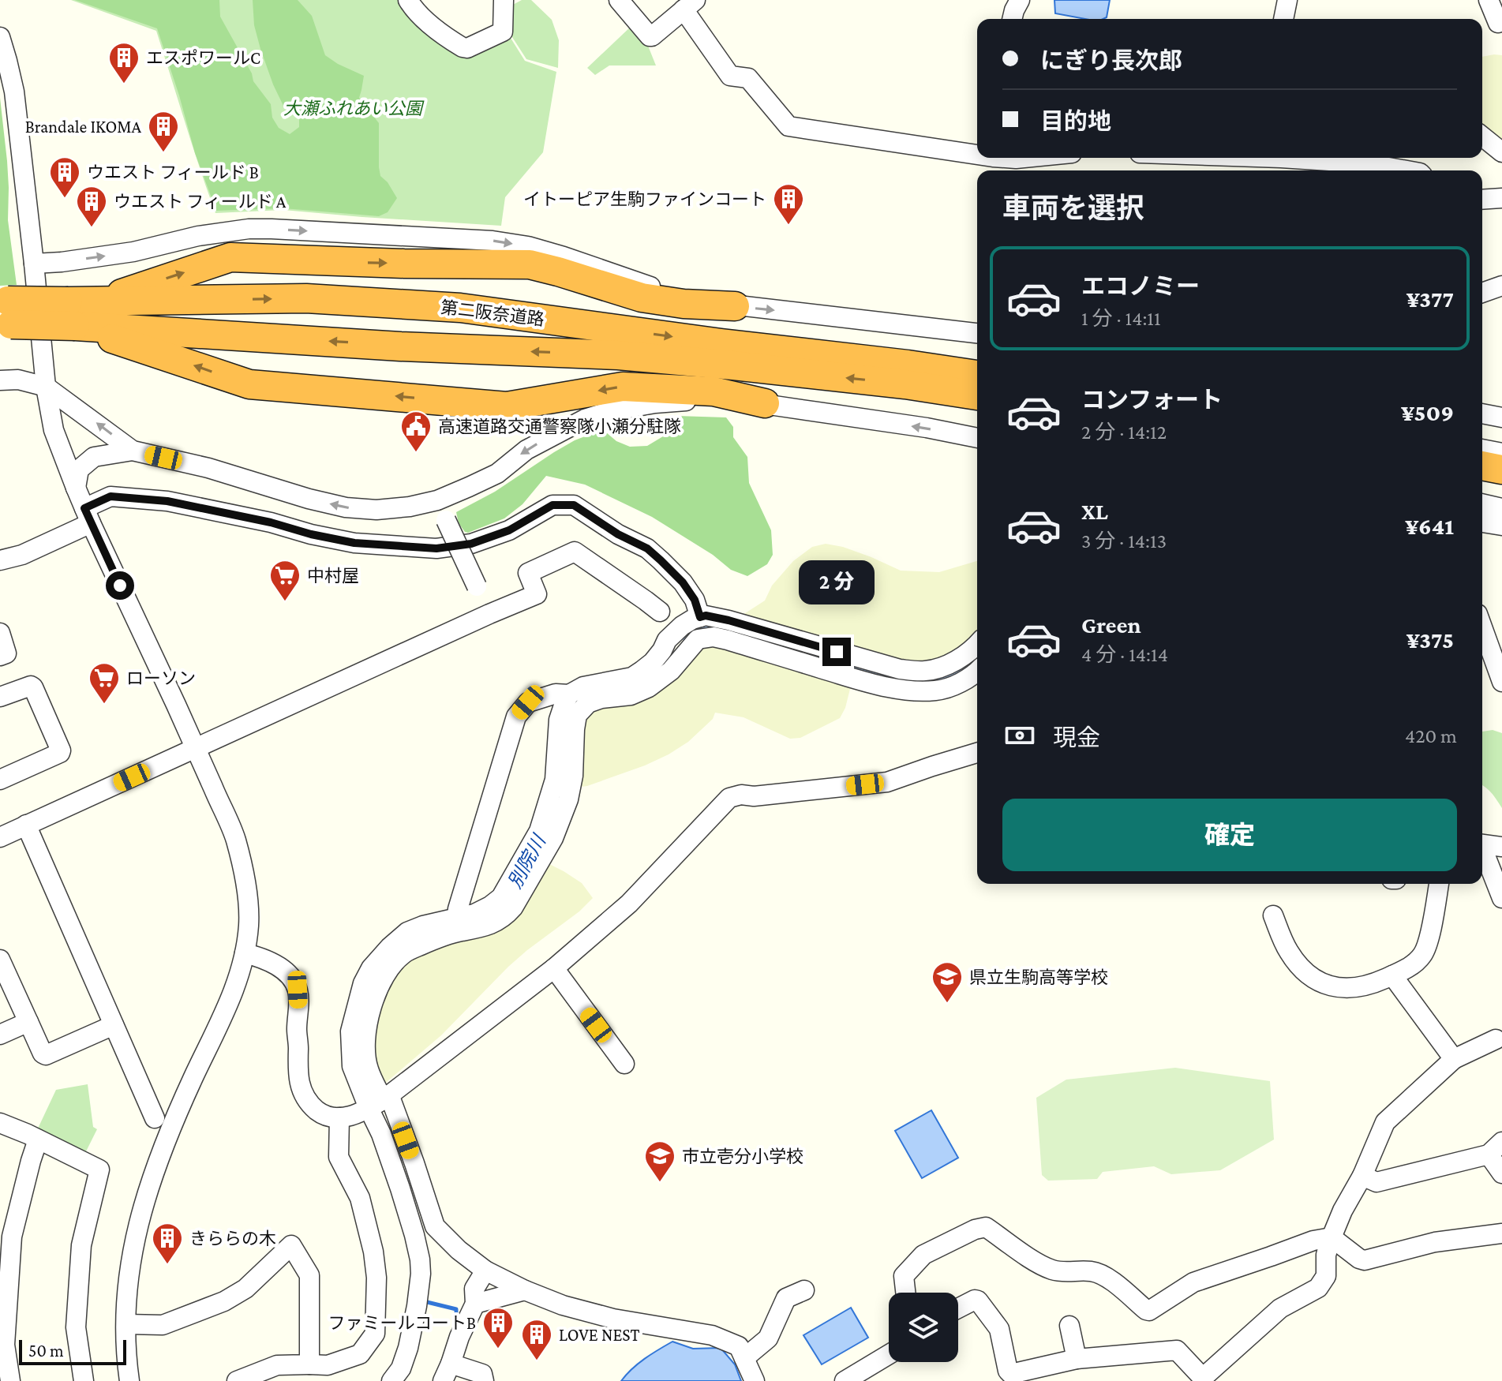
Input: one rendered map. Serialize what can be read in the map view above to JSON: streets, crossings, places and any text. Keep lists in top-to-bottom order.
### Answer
{
  "streets": {
    "highway": ["第二阪奈道路"]
  },
  "water": ["別院川"],
  "parks": ["大瀬ふれあい公園"],
  "places": {
    "building": [
      "エスポワールC",
      "Brandale IKOMA",
      "ウエスト フィールド B",
      "イトーピア生駒ファインコート",
      "ウエスト フィールド A",
      "きららの木",
      "ファミールコートB",
      "LOVE NEST"
    ],
    "public building": ["高速道路交通警察隊小瀬分駐隊"],
    "supermarket": ["中村屋", "ローソン"],
    "school or university": ["県立生駒高等学校", "市立壱分小学校"]
  },
  "scale_bar": "50 m",
  "page": {
    "banner": ["にぎり長次郎", "目的地"],
    "heading": "車両を選択",
    "list": [
      {
        "name": "エコノミー",
        "note": "1 分 · 14:11",
        "value": "¥377"
      },
      {
        "name": "コンフォート",
        "note": "2 分 · 14:12",
        "value": "¥509"
      },
      {
        "name": "XL",
        "note": "3 分 · 14:13",
        "value": "¥641"
      },
      {
        "name": "Green",
        "note": "4 分 · 14:14",
        "value": "¥375"
      }
    ],
    "bubble": "2 分",
    "pay": ["現金", "420 m"],
    "buttons": "確定",
    "scale": "50 m"
  }
}
